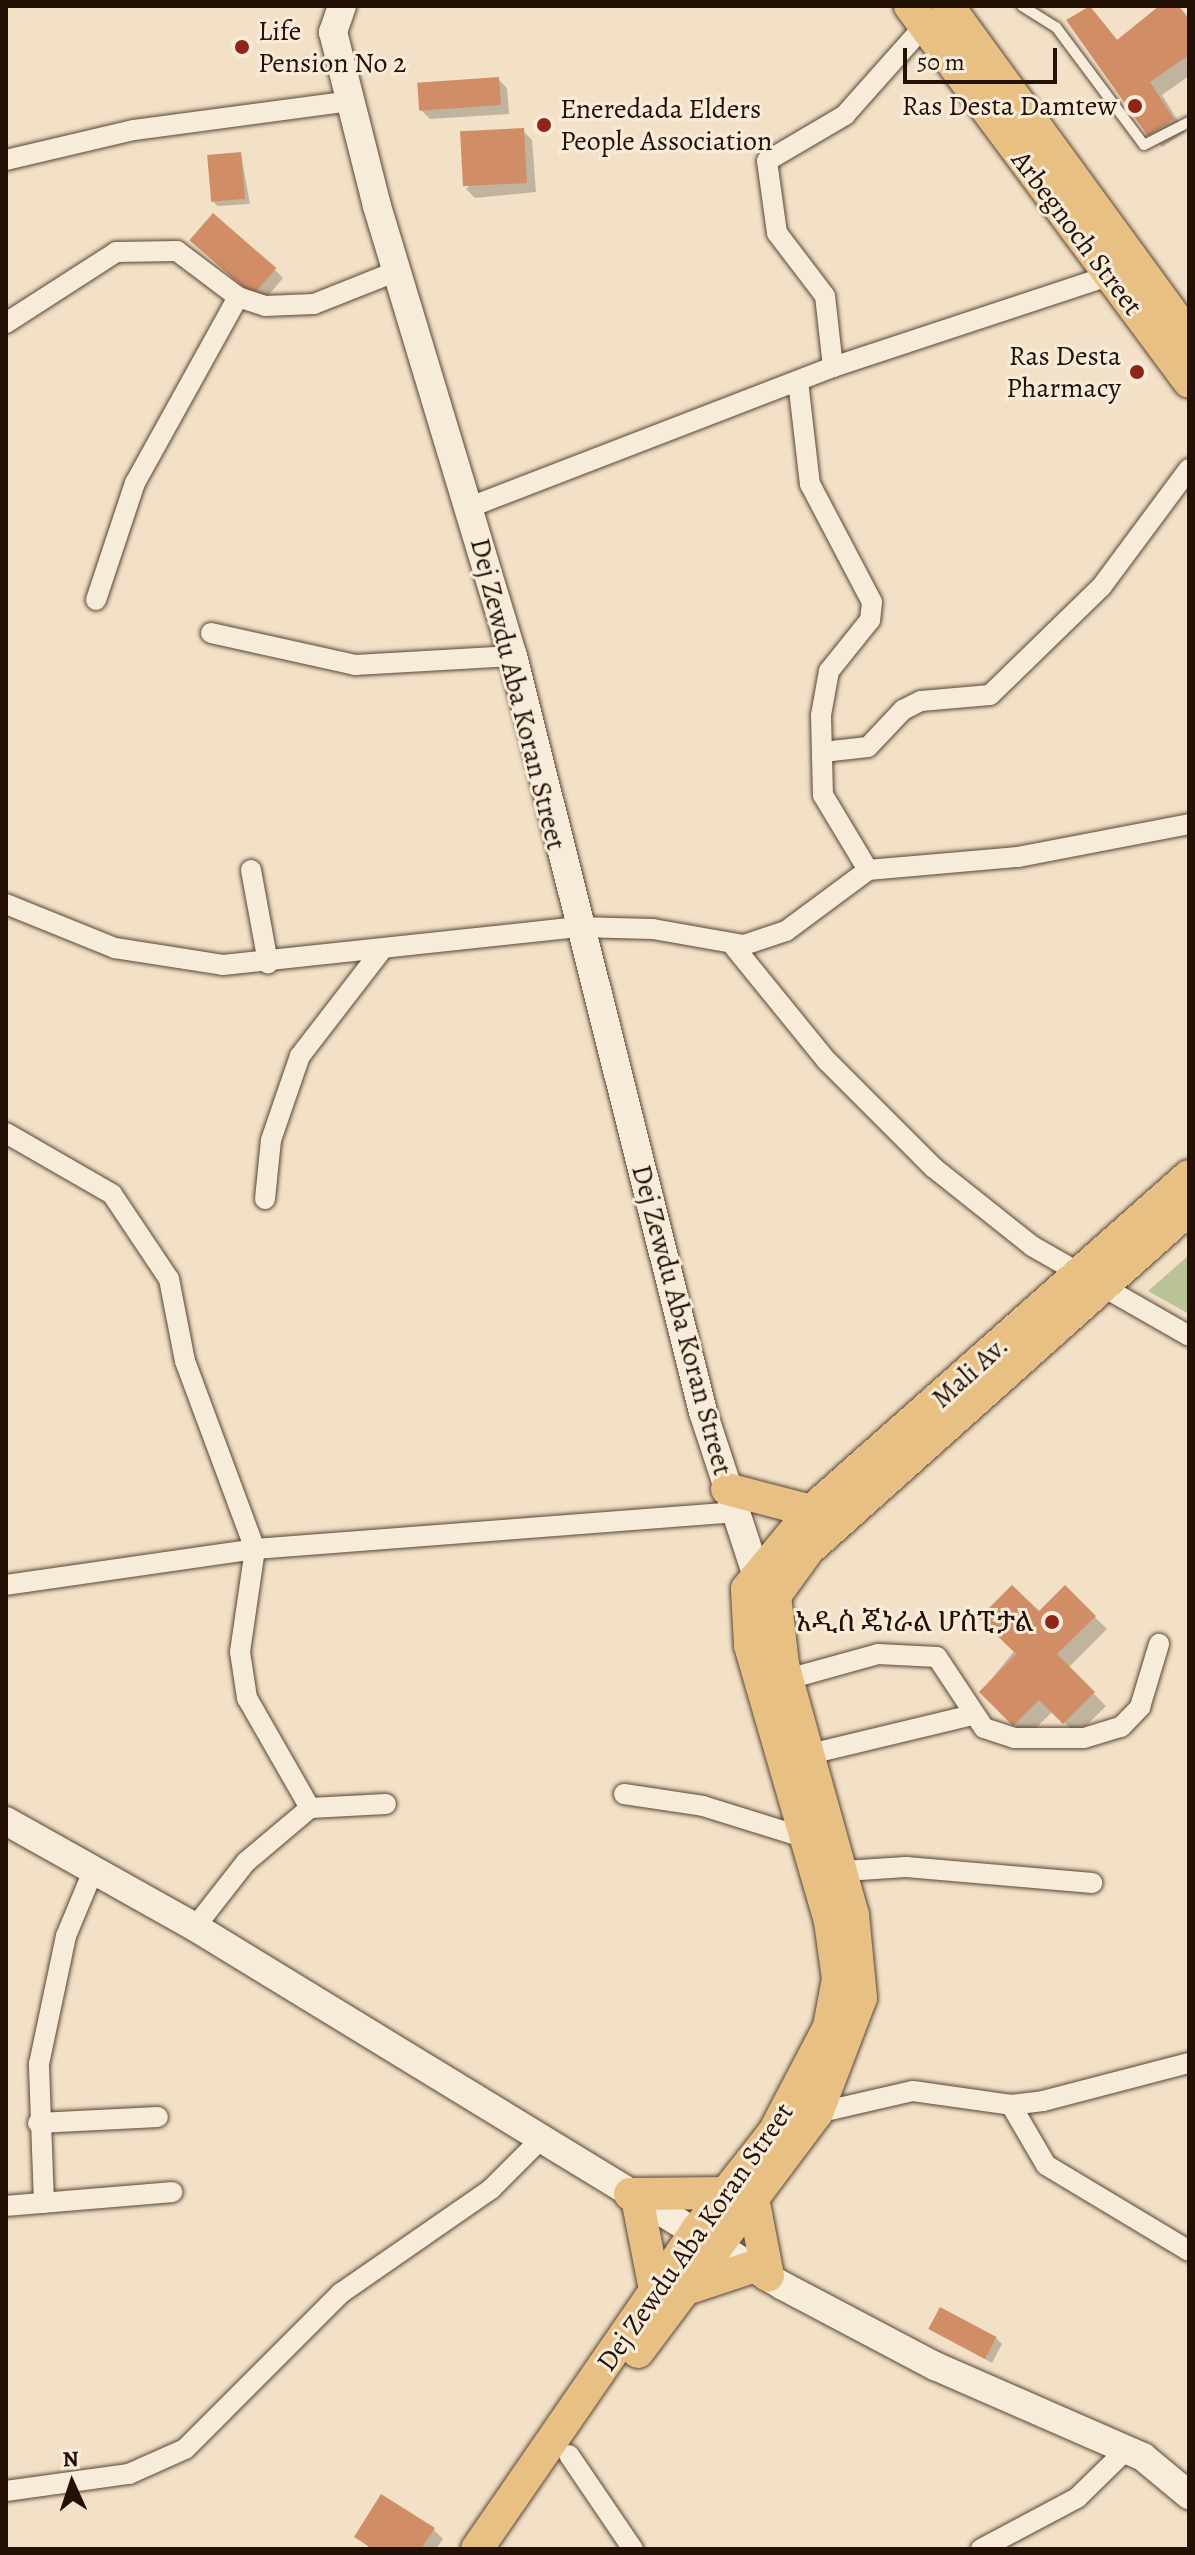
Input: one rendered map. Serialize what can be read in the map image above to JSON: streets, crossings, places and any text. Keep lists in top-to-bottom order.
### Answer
{
  "streets": {
    "main road": ["Arbegnoch Street", "Dej Zewdu Aba Koran Street", "Mali Av."]
  },
  "crossings": [
    ["Dej Zewdu Aba Koran Street", "Mali Av."]
  ],
  "places": [
    "Life Pension No 2",
    "Ras Desta Damtew",
    "Eneredada Elders People Association",
    "Ras Desta Pharmacy",
    "አዲስ ጄነራል ሆስፒታል"
  ],
  "scale_bar": "50 m",
  "north": "top"
}
